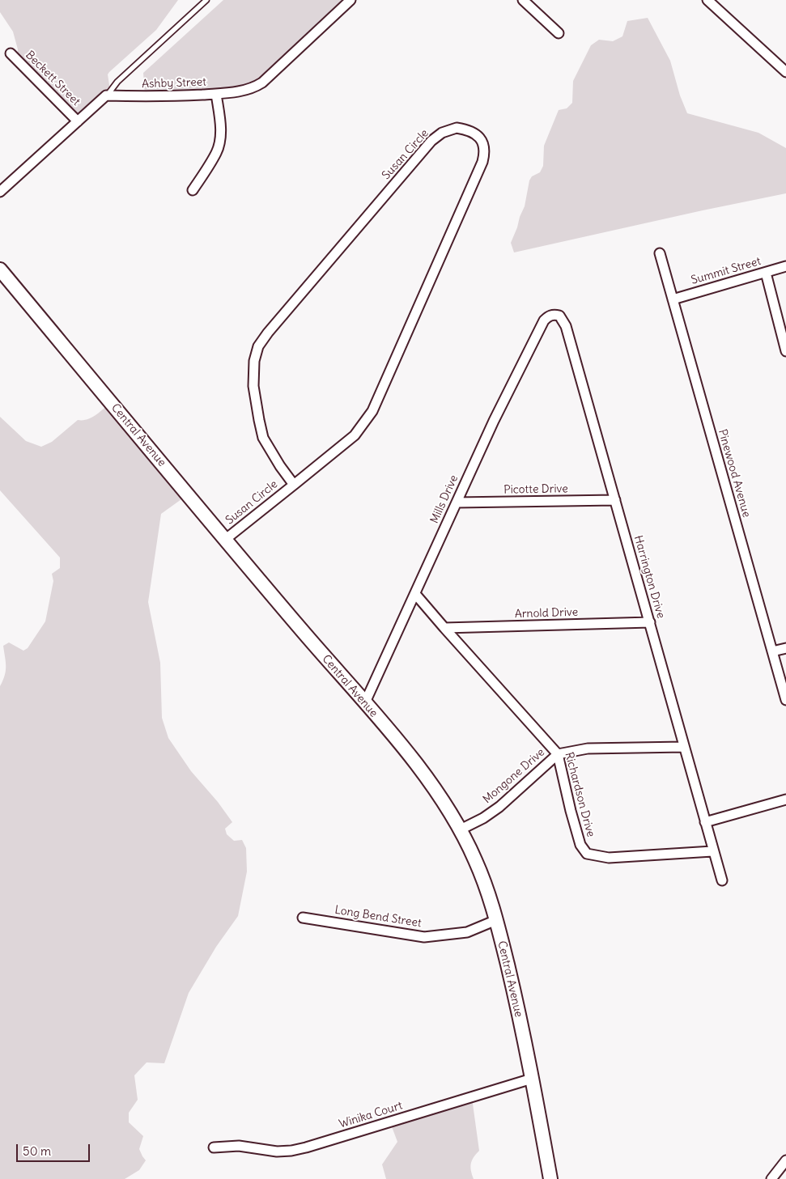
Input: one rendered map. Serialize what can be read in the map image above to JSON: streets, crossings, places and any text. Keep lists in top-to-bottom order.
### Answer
{
  "streets": {
    "main road": ["Central Avenue"],
    "street": [
      "Beckett Street",
      "Ashby Street",
      "Susan Circle",
      "Summit Street",
      "Pinewood Avenue",
      "Picotte Drive",
      "Mills Drive",
      "Harrington Drive",
      "Arnold Drive",
      "Mongone Drive",
      "Richardson Drive",
      "Long Bend Street",
      "Winika Court"
    ]
  },
  "crossings": [
    ["Susan Circle", "Central Avenue"],
    ["Summit Street", "Pinewood Avenue"],
    ["Central Avenue", "Mills Drive"],
    ["Central Avenue", "Mongone Drive"],
    ["Central Avenue", "Long Bend Street"],
    ["Central Avenue", "Winika Court"],
    ["Picotte Drive", "Mills Drive"],
    ["Picotte Drive", "Harrington Drive"],
    ["Mills Drive", "Harrington Drive"],
    ["Mills Drive", "Richardson Drive"],
    ["Harrington Drive", "Arnold Drive"],
    ["Harrington Drive", "Mongone Drive"],
    ["Harrington Drive", "Richardson Drive"],
    ["Arnold Drive", "Richardson Drive"],
    ["Mongone Drive", "Richardson Drive"]
  ],
  "scale_bar": "50 m"
}
